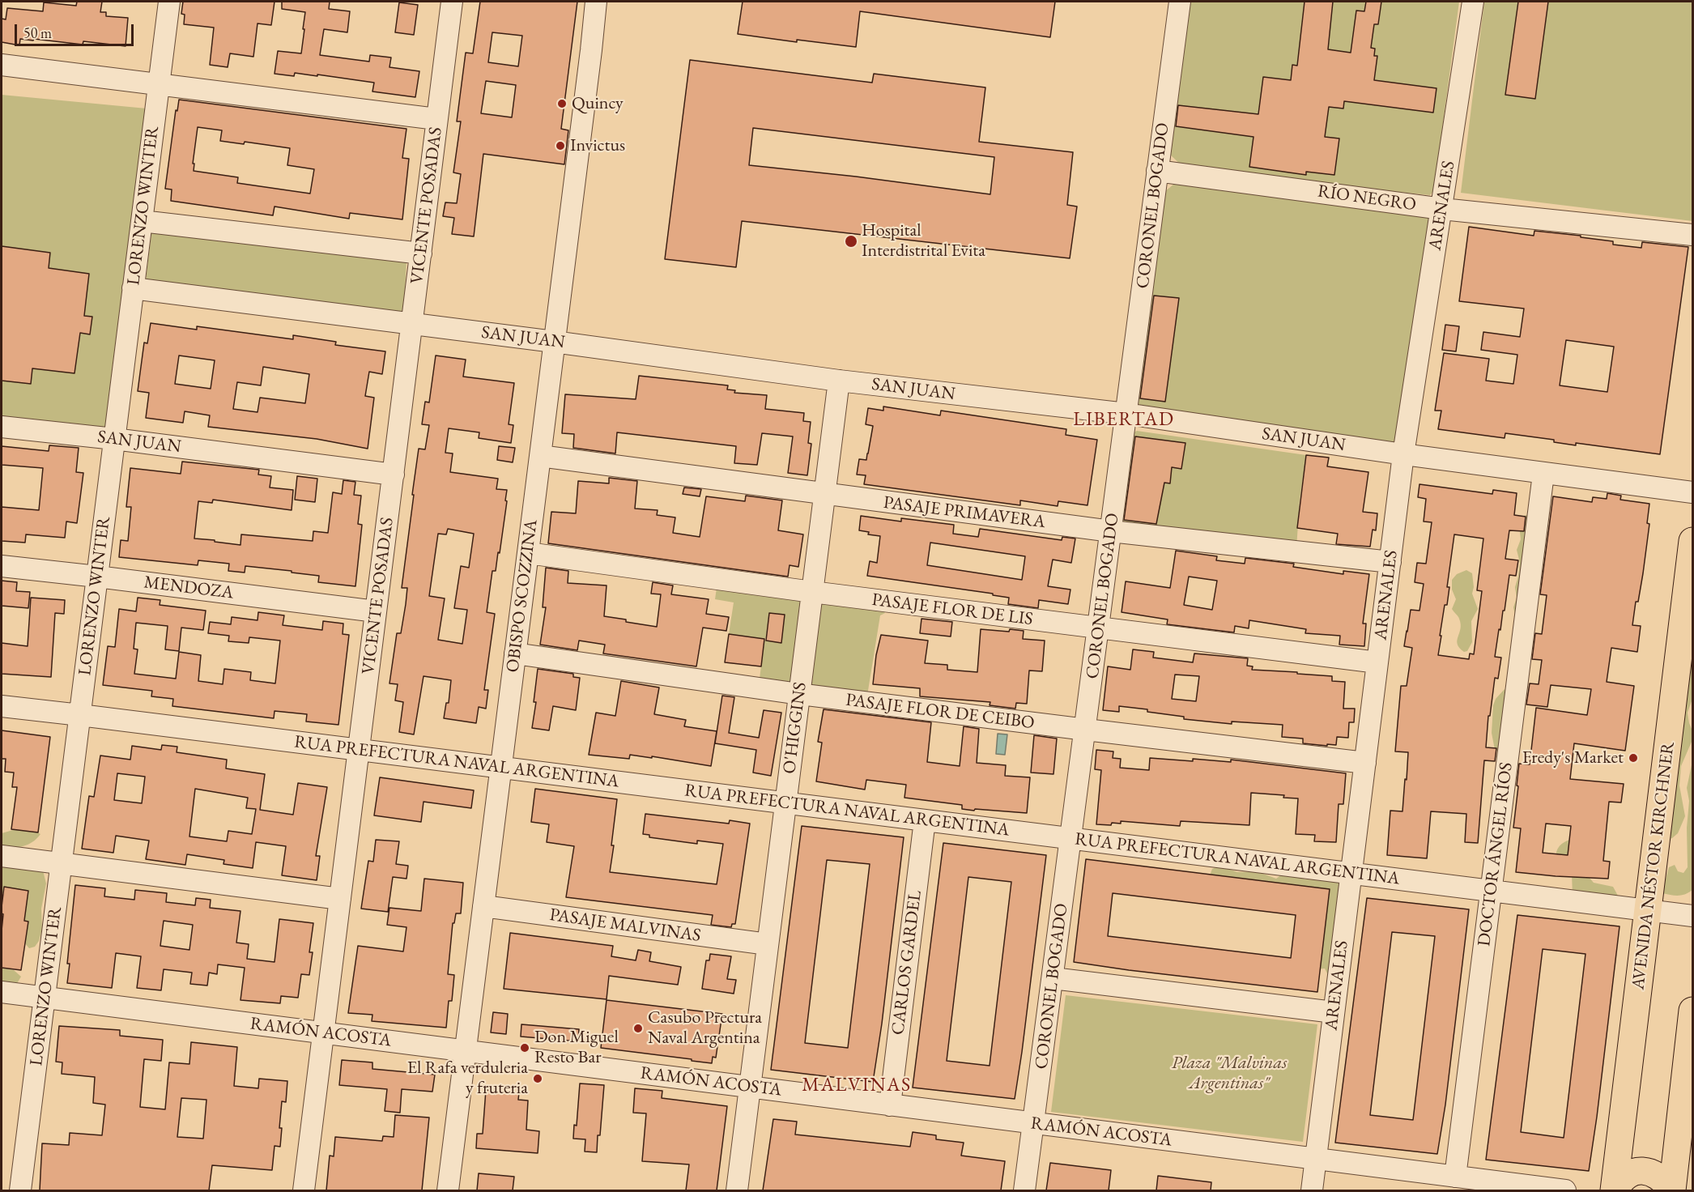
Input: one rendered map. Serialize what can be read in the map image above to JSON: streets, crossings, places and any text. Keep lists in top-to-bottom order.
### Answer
{
  "streets": {
    "main road": ["AVENIDA NÉSTOR KIRCHNER"],
    "street": [
      "RÍO NEGRO",
      "LORENZO WINTER",
      "VICENTE POSADAS",
      "CORONEL BOGADO",
      "ARENALES",
      "SAN JUAN",
      "PASAJE PRIMAVERA",
      "MENDOZA",
      "OBISPO SCOZZINA",
      "PASAJE FLOR DE LIS",
      "PASAJE FLOR DE CEIBO",
      "O'HIGGINS",
      "RUA PREFECTURA NAVAL ARGENTINA",
      "DOCTOR ÁNGEL RÍOS",
      "PASAJE MALVINAS",
      "CARLOS GARDEL",
      "RAMÓN ACOSTA"
    ]
  },
  "crossings": [
    ["RÍO NEGRO", "CORONEL BOGADO"],
    ["RÍO NEGRO", "ARENALES"],
    ["LORENZO WINTER", "SAN JUAN"],
    ["LORENZO WINTER", "MENDOZA"],
    ["LORENZO WINTER", "RUA PREFECTURA NAVAL ARGENTINA"],
    ["LORENZO WINTER", "RAMÓN ACOSTA"],
    ["VICENTE POSADAS", "SAN JUAN"],
    ["VICENTE POSADAS", "MENDOZA"],
    ["VICENTE POSADAS", "RUA PREFECTURA NAVAL ARGENTINA"],
    ["VICENTE POSADAS", "RAMÓN ACOSTA"],
    ["CORONEL BOGADO", "SAN JUAN"],
    ["CORONEL BOGADO", "PASAJE PRIMAVERA"],
    ["CORONEL BOGADO", "PASAJE FLOR DE LIS"],
    ["CORONEL BOGADO", "PASAJE FLOR DE CEIBO"],
    ["CORONEL BOGADO", "RUA PREFECTURA NAVAL ARGENTINA"],
    ["CORONEL BOGADO", "RAMÓN ACOSTA"],
    ["ARENALES", "SAN JUAN"],
    ["ARENALES", "PASAJE PRIMAVERA"],
    ["ARENALES", "PASAJE FLOR DE LIS"],
    ["ARENALES", "PASAJE FLOR DE CEIBO"],
    ["ARENALES", "RUA PREFECTURA NAVAL ARGENTINA"],
    ["ARENALES", "RAMÓN ACOSTA"],
    ["SAN JUAN", "OBISPO SCOZZINA"],
    ["SAN JUAN", "O'HIGGINS"],
    ["SAN JUAN", "DOCTOR ÁNGEL RÍOS"],
    ["PASAJE PRIMAVERA", "OBISPO SCOZZINA"],
    ["PASAJE PRIMAVERA", "O'HIGGINS"],
    ["OBISPO SCOZZINA", "PASAJE FLOR DE LIS"],
    ["OBISPO SCOZZINA", "PASAJE FLOR DE CEIBO"],
    ["OBISPO SCOZZINA", "RUA PREFECTURA NAVAL ARGENTINA"],
    ["OBISPO SCOZZINA", "PASAJE MALVINAS"],
    ["OBISPO SCOZZINA", "RAMÓN ACOSTA"],
    ["PASAJE FLOR DE LIS", "O'HIGGINS"],
    ["PASAJE FLOR DE CEIBO", "O'HIGGINS"],
    ["O'HIGGINS", "RUA PREFECTURA NAVAL ARGENTINA"],
    ["O'HIGGINS", "PASAJE MALVINAS"],
    ["O'HIGGINS", "RAMÓN ACOSTA"],
    ["RUA PREFECTURA NAVAL ARGENTINA", "DOCTOR ÁNGEL RÍOS"],
    ["RUA PREFECTURA NAVAL ARGENTINA", "AVENIDA NÉSTOR KIRCHNER"],
    ["RUA PREFECTURA NAVAL ARGENTINA", "CARLOS GARDEL"],
    ["DOCTOR ÁNGEL RÍOS", "RAMÓN ACOSTA"],
    ["CARLOS GARDEL", "RAMÓN ACOSTA"]
  ],
  "districts": ["LIBERTAD", "MALVINAS"],
  "parks": ["Plaza \"Malvinas Argentinas\""],
  "places": [
    "Quincy",
    "Invictus",
    "Hospital Interdistrital Evita",
    "Fredy's Market",
    "Casubo Prectura Naval Argentina",
    "Don Miguel Resto Bar",
    "El Rafa verduleria y fruteria"
  ],
  "scale_bar": "50 m"
}
